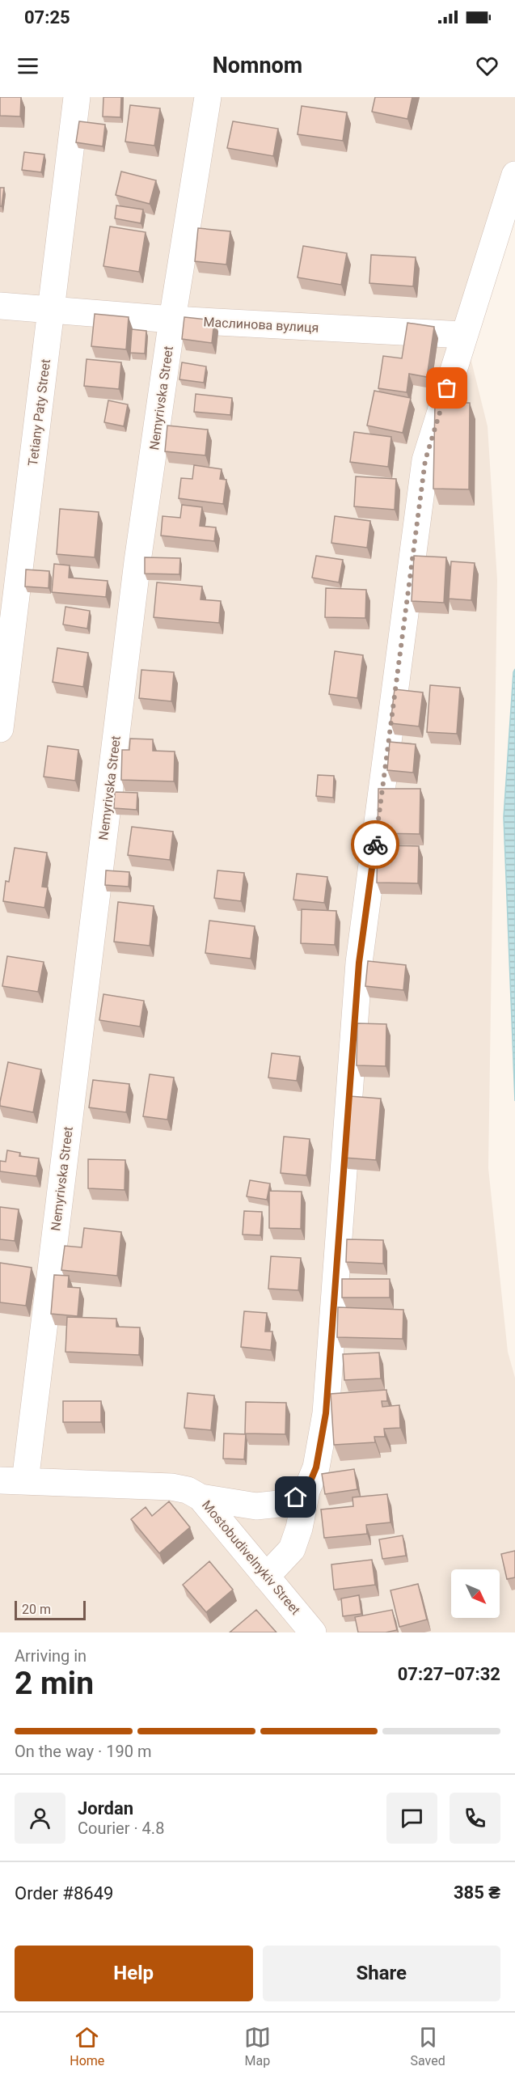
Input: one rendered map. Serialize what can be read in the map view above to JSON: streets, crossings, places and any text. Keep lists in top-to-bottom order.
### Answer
{
  "streets": {
    "street": [
      "Маслинова вулиця",
      "Nemyrivska Street",
      "Tetiany Paty Street",
      "Mostobudivelnykiv Street"
    ]
  },
  "crossings": [
    ["Маслинова вулиця", "Nemyrivska Street"],
    ["Маслинова вулиця", "Tetiany Paty Street"]
  ],
  "scale_bar": "20 m",
  "north": "bottom right",
  "page": {
    "status": "07:25",
    "header": "Nomnom",
    "scale": "20 m",
    "heading": ["2 min", "Arriving in", "07:27–07:32"],
    "panel": [
      "Jordan",
      "Courier · 4.8",
      "Order #8649",
      "385 ₴"
    ],
    "bar": "On the way · 190 m",
    "buttons": ["Help", "Share"],
    "tabs": ["Home", "Map", "Saved"]
  }
}
